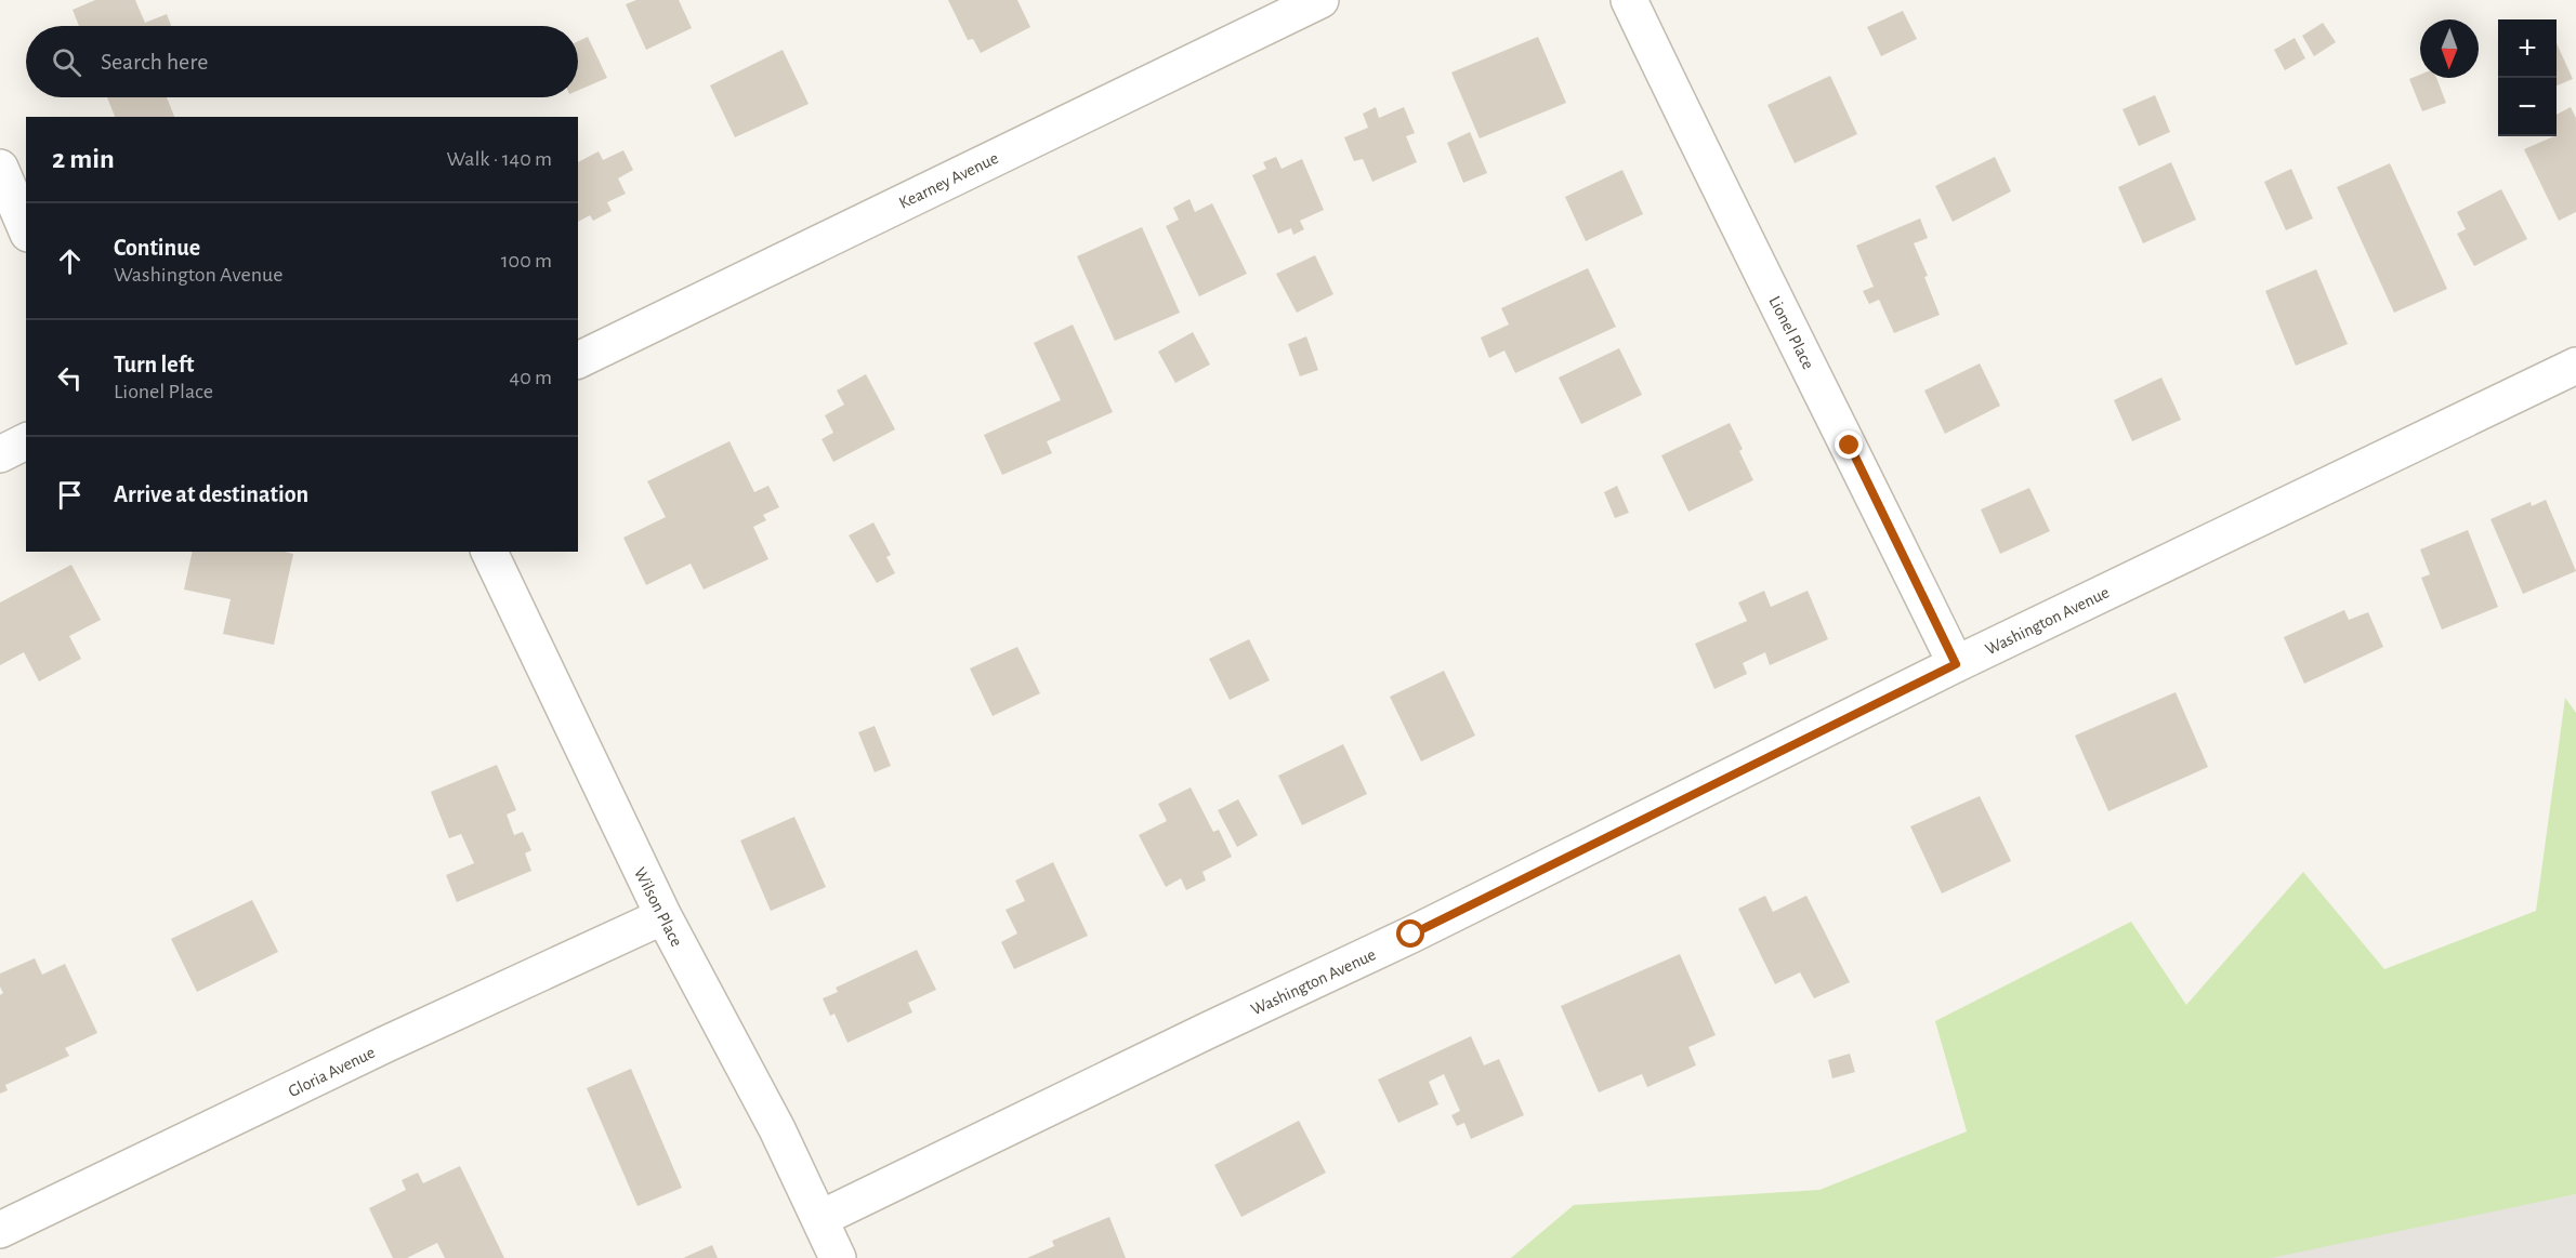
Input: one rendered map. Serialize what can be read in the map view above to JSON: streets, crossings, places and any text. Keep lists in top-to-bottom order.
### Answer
{
  "streets": {
    "street": [
      "Kearney Avenue",
      "Lionel Place",
      "Washington Avenue",
      "Wilson Place",
      "Gloria Avenue"
    ]
  },
  "crossings": [
    ["Lionel Place", "Washington Avenue"],
    ["Washington Avenue", "Wilson Place"],
    ["Wilson Place", "Gloria Avenue"]
  ],
  "north": "bottom",
  "page": {
    "map_buttons": ["+", "−"],
    "search": "Search here",
    "heading": ["2 min", "Walk · 140 m"],
    "list": [
      ["Continue", "Washington Avenue", "100 m"],
      ["Turn left", "Lionel Place", "40 m"],
      "Arrive at destination"
    ]
  }
}
